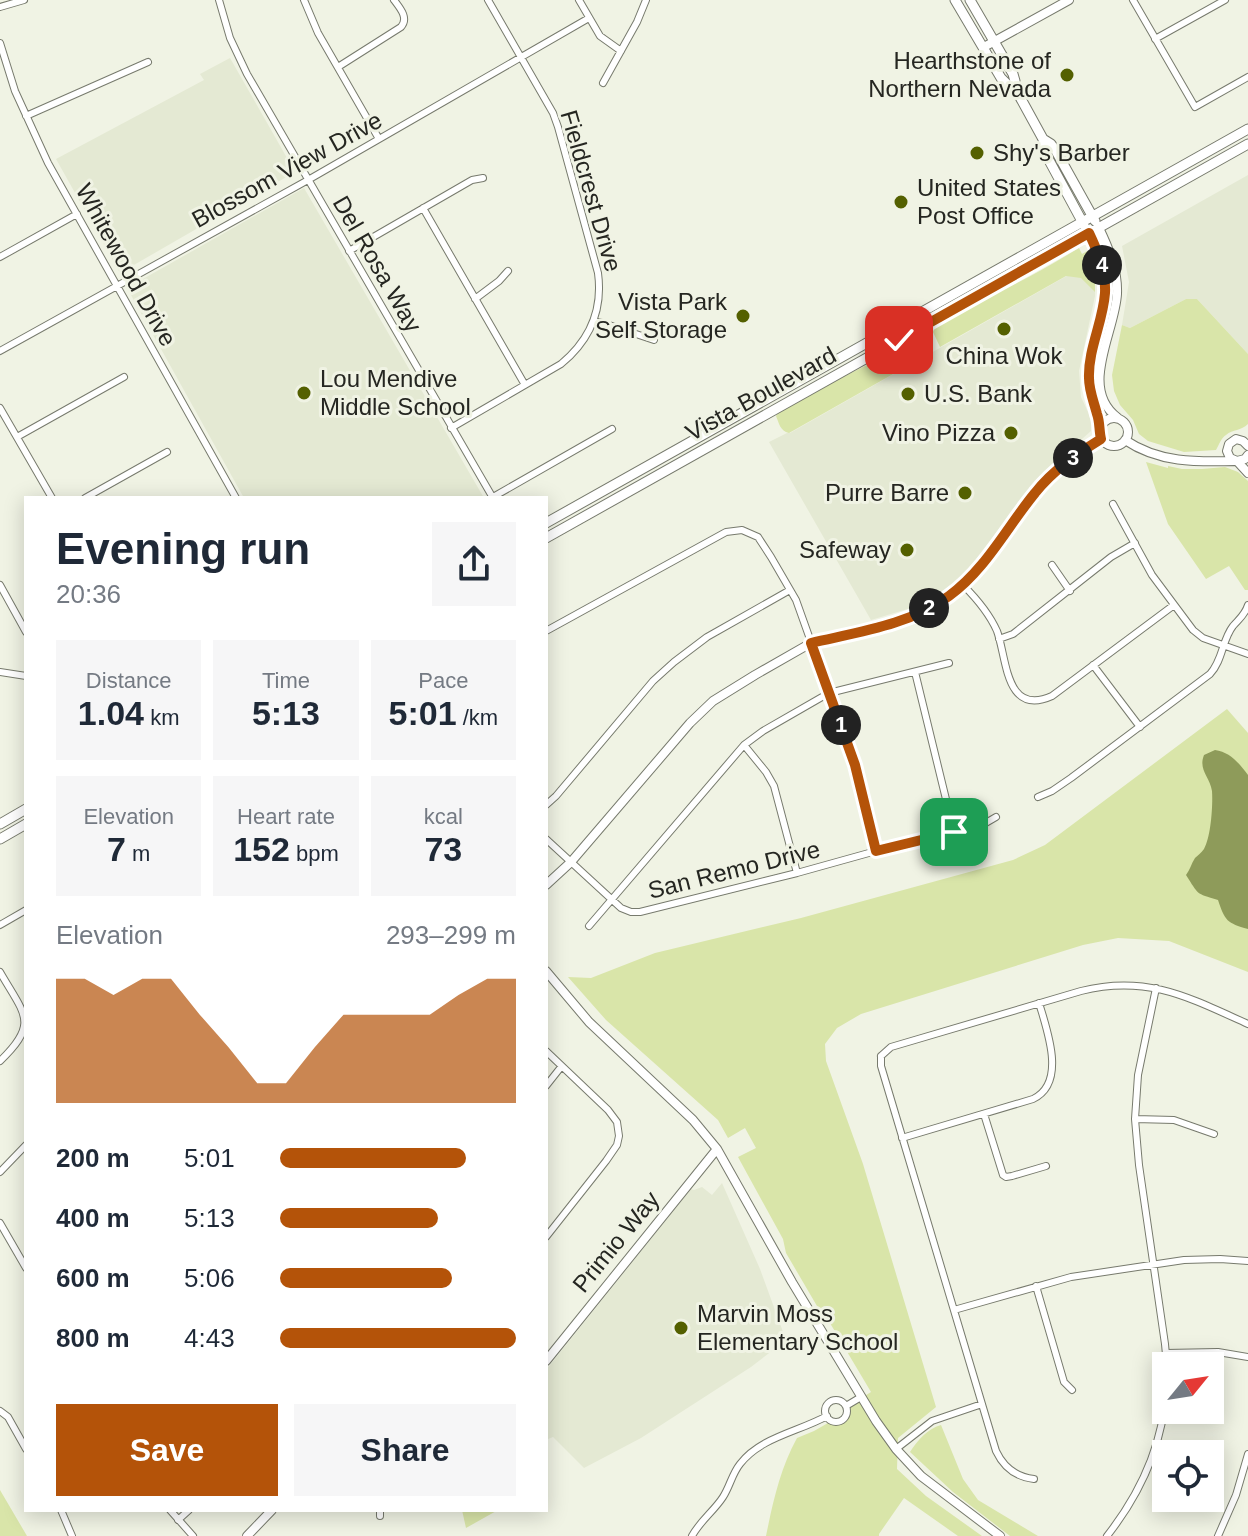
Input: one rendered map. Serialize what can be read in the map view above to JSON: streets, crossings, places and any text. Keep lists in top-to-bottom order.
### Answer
{
  "streets": {
    "main road": ["Vista Boulevard"],
    "street": [
      "Blossom View Drive",
      "Fieldcrest Drive",
      "Del Rosa Way",
      "Whitewood Drive",
      "San Remo Drive",
      "Primio Way"
    ]
  },
  "crossings": [
    ["Blossom View Drive", "Fieldcrest Drive"],
    ["Blossom View Drive", "Del Rosa Way"],
    ["Blossom View Drive", "Whitewood Drive"],
    ["Fieldcrest Drive", "Del Rosa Way"]
  ],
  "places": [
    "Hearthstone of Northern Nevada",
    "Shy's Barber",
    "United States Post Office",
    "Vista Park Self Storage",
    "China Wok",
    "Lou Mendive Middle School",
    "U.S. Bank",
    "Vino Pizza",
    "Purre Barre",
    "Safeway",
    "Marvin Moss Elementary School"
  ],
  "north": "top right",
  "page": {
    "pins": [
      "4",
      "3",
      "2",
      "1"
    ],
    "heading": ["Evening run", "20:36"],
    "stats": [
      ["Distance", "1.04 km"],
      ["Time", "5:13"],
      ["Pace", "5:01 /km"],
      ["Elevation", "7 m"],
      ["Heart rate", "152 bpm"],
      ["kcal", "73"]
    ],
    "chart": ["Elevation", "293–299 m"],
    "list": [
      {
        "name": "200 m",
        "note": "5:01"
      },
      {
        "name": "400 m",
        "note": "5:13"
      },
      {
        "name": "600 m",
        "note": "5:06"
      },
      {
        "name": "800 m",
        "note": "4:43"
      }
    ],
    "buttons": ["Save", "Share"]
  }
}
